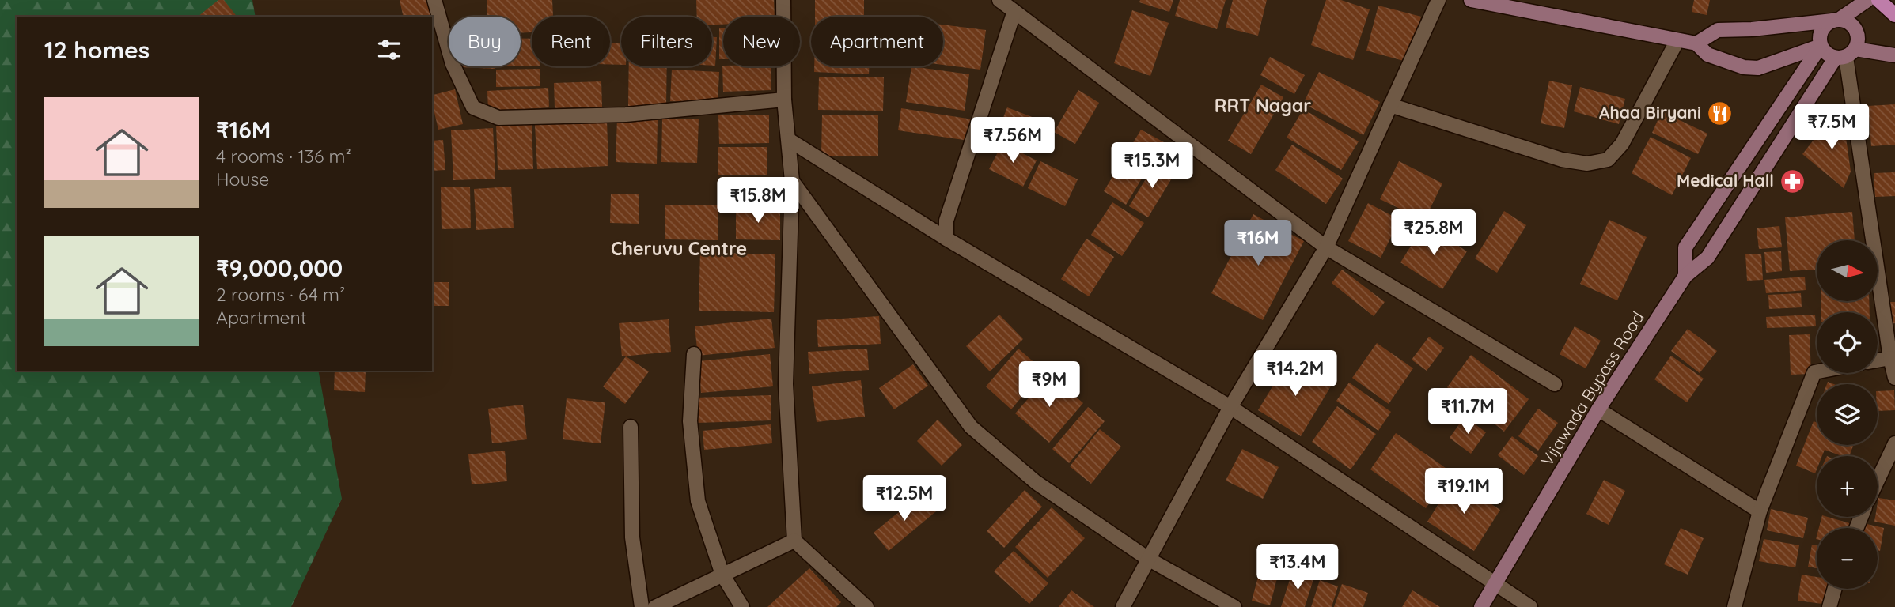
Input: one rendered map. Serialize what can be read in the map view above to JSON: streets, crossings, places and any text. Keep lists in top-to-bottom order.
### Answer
{
  "streets": {
    "main road": ["Vijawada Bypass Road"]
  },
  "districts": ["RRT Nagar", "Cheruvu Centre"],
  "places": {
    "restaurant": ["Ahaa Biryani"],
    "pharmacy": ["Medical Hall"]
  },
  "north": "right",
  "page": {
    "chip": [
      "Buy",
      "Rent",
      "Filters",
      "New",
      "Apartment"
    ],
    "heading": "12 homes",
    "list": [
      {
        "name": "₹16M",
        "note": "4 rooms · 136 m² · House"
      },
      {
        "name": "₹9,000,000",
        "note": "2 rooms · 64 m² · Apartment"
      }
    ],
    "price": [
      "₹7.5M",
      "₹7.56M",
      "₹15.3M",
      "₹15.8M",
      "₹25.8M",
      "₹16M",
      "₹14.2M",
      "₹9M",
      "₹11.7M",
      "₹19.1M",
      "₹12.5M",
      "₹13.4M"
    ],
    "map_buttons": ["+", "−"]
  }
}
